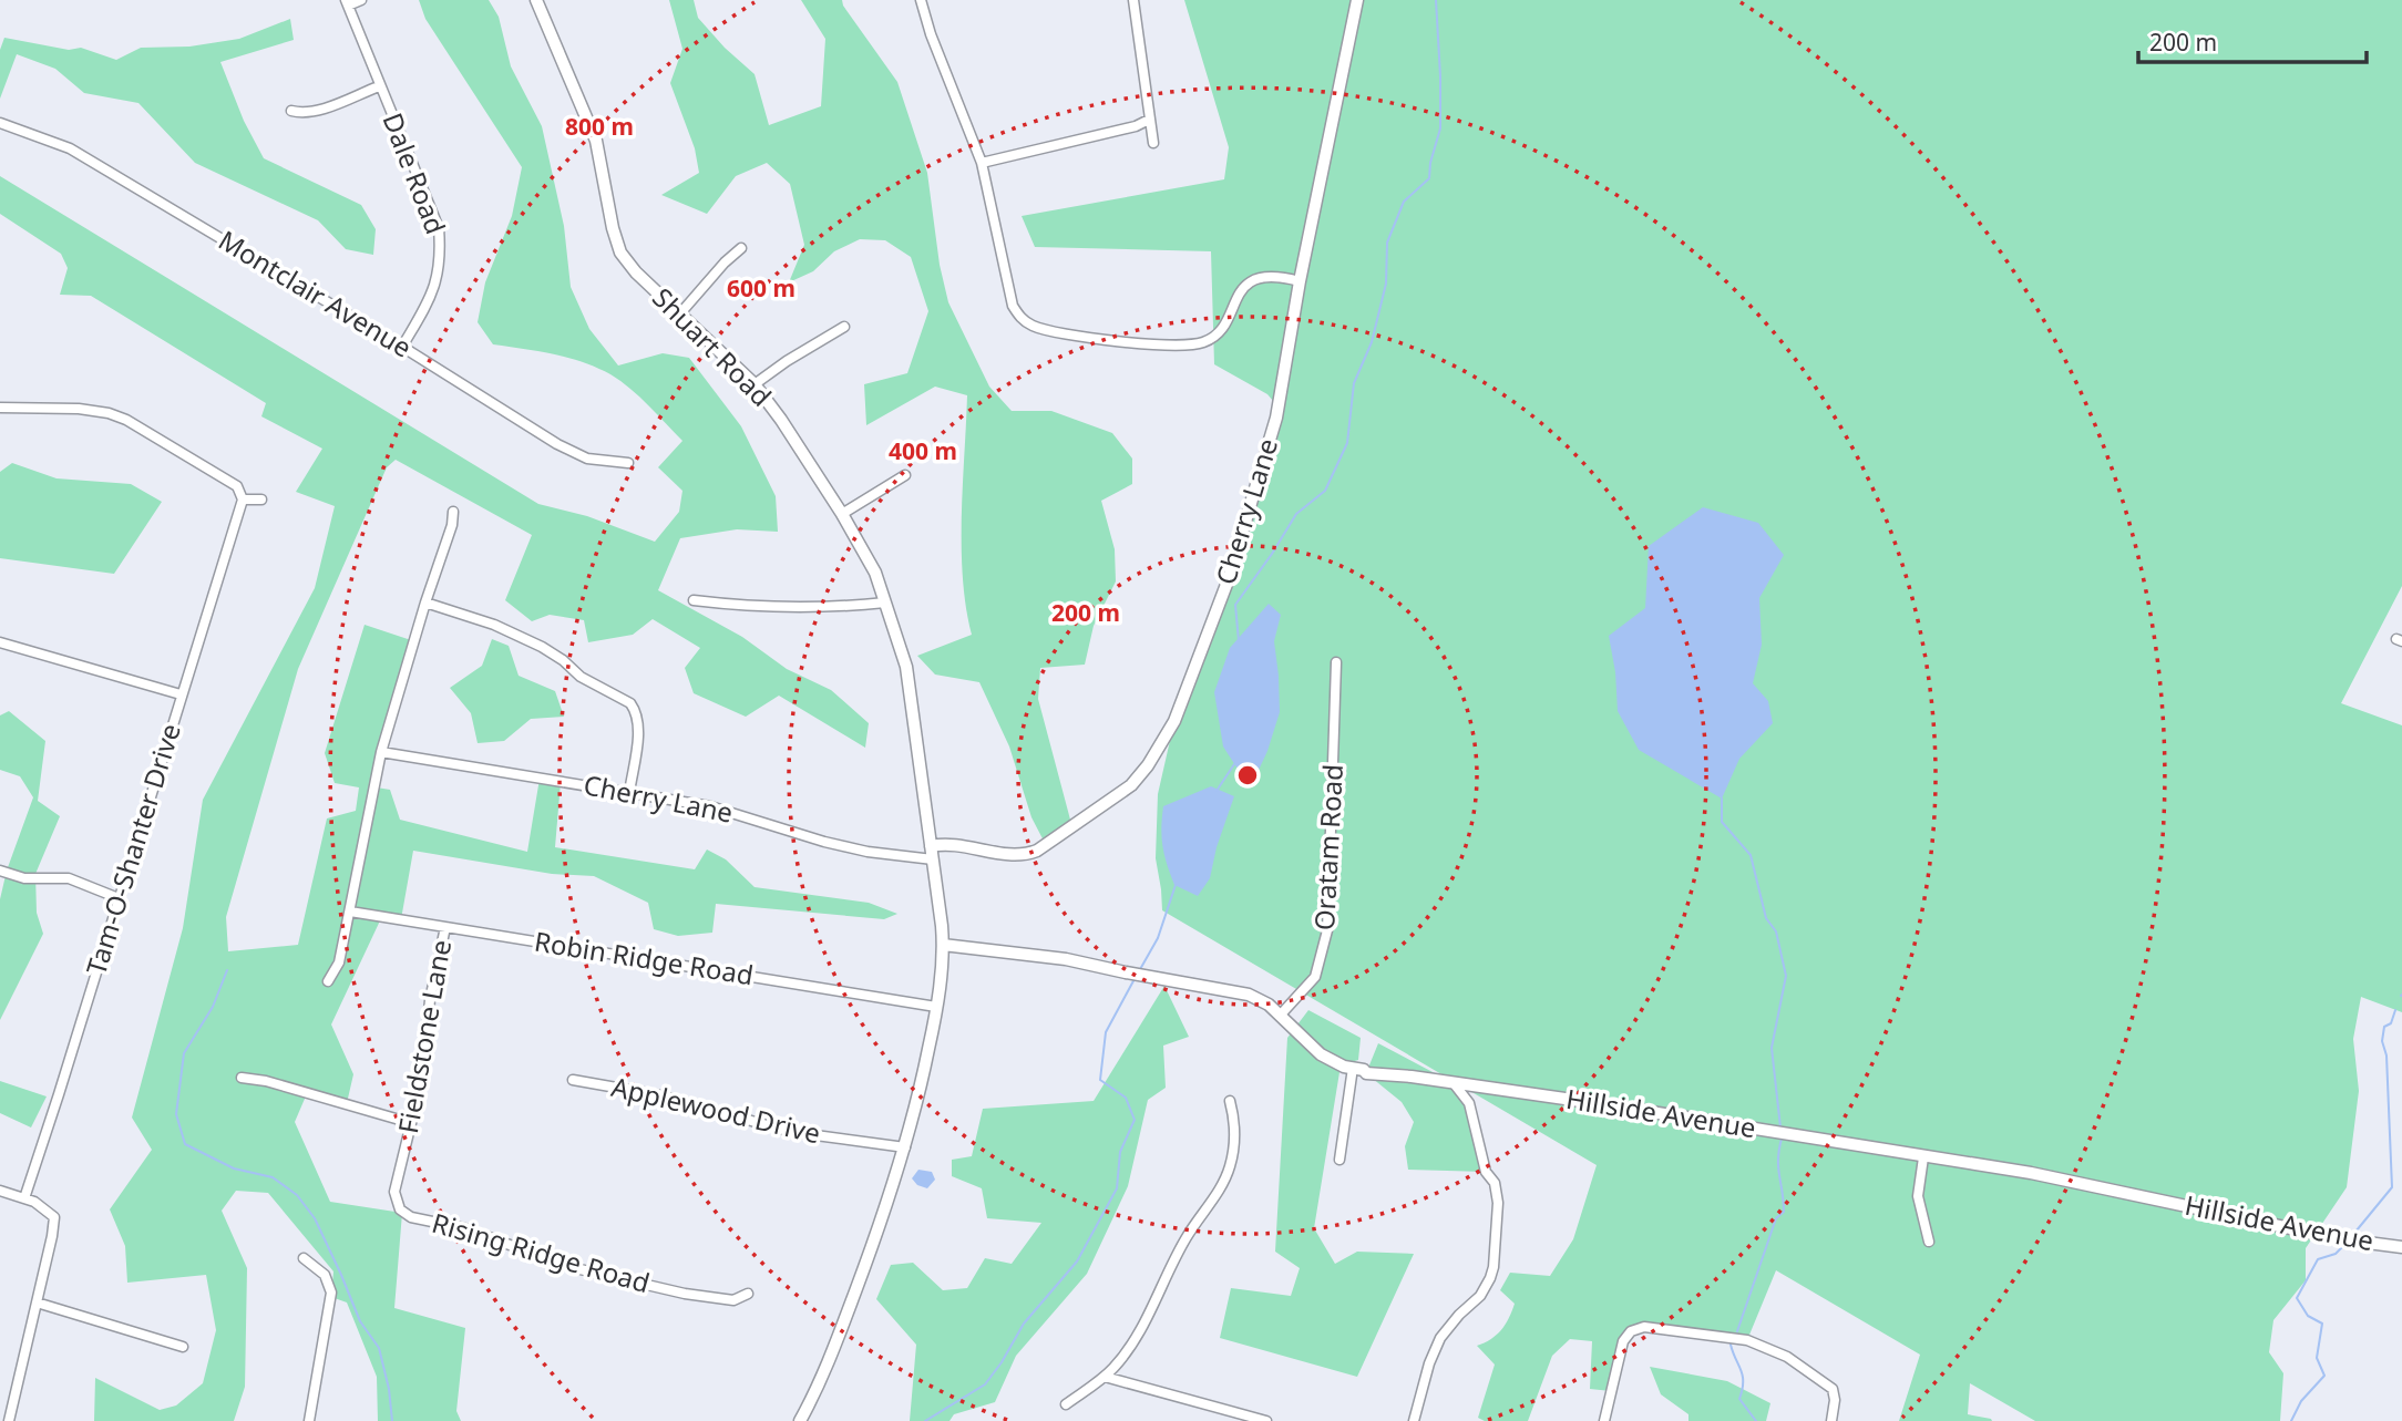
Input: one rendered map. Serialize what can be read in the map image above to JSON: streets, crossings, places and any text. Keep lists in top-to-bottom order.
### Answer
{
  "streets": {
    "street": [
      "Dale Road",
      "Montclair Avenue",
      "Shuart Road",
      "Cherry Lane",
      "Oratam Road",
      "Tam-O-Shanter Drive",
      "Robin Ridge Road",
      "Fieldstone Lane",
      "Applewood Drive",
      "Hillside Avenue",
      "Rising Ridge Road"
    ]
  },
  "crossings": [
    ["Dale Road", "Montclair Avenue"],
    ["Shuart Road", "Cherry Lane"],
    ["Shuart Road", "Robin Ridge Road"],
    ["Shuart Road", "Applewood Drive"],
    ["Shuart Road", "Hillside Avenue"],
    ["Oratam Road", "Hillside Avenue"],
    ["Robin Ridge Road", "Fieldstone Lane"],
    ["Fieldstone Lane", "Rising Ridge Road"]
  ],
  "scale_bar": "200 m",
  "rings": [
    "800 m",
    "600 m",
    "400 m",
    "200 m"
  ]
}
